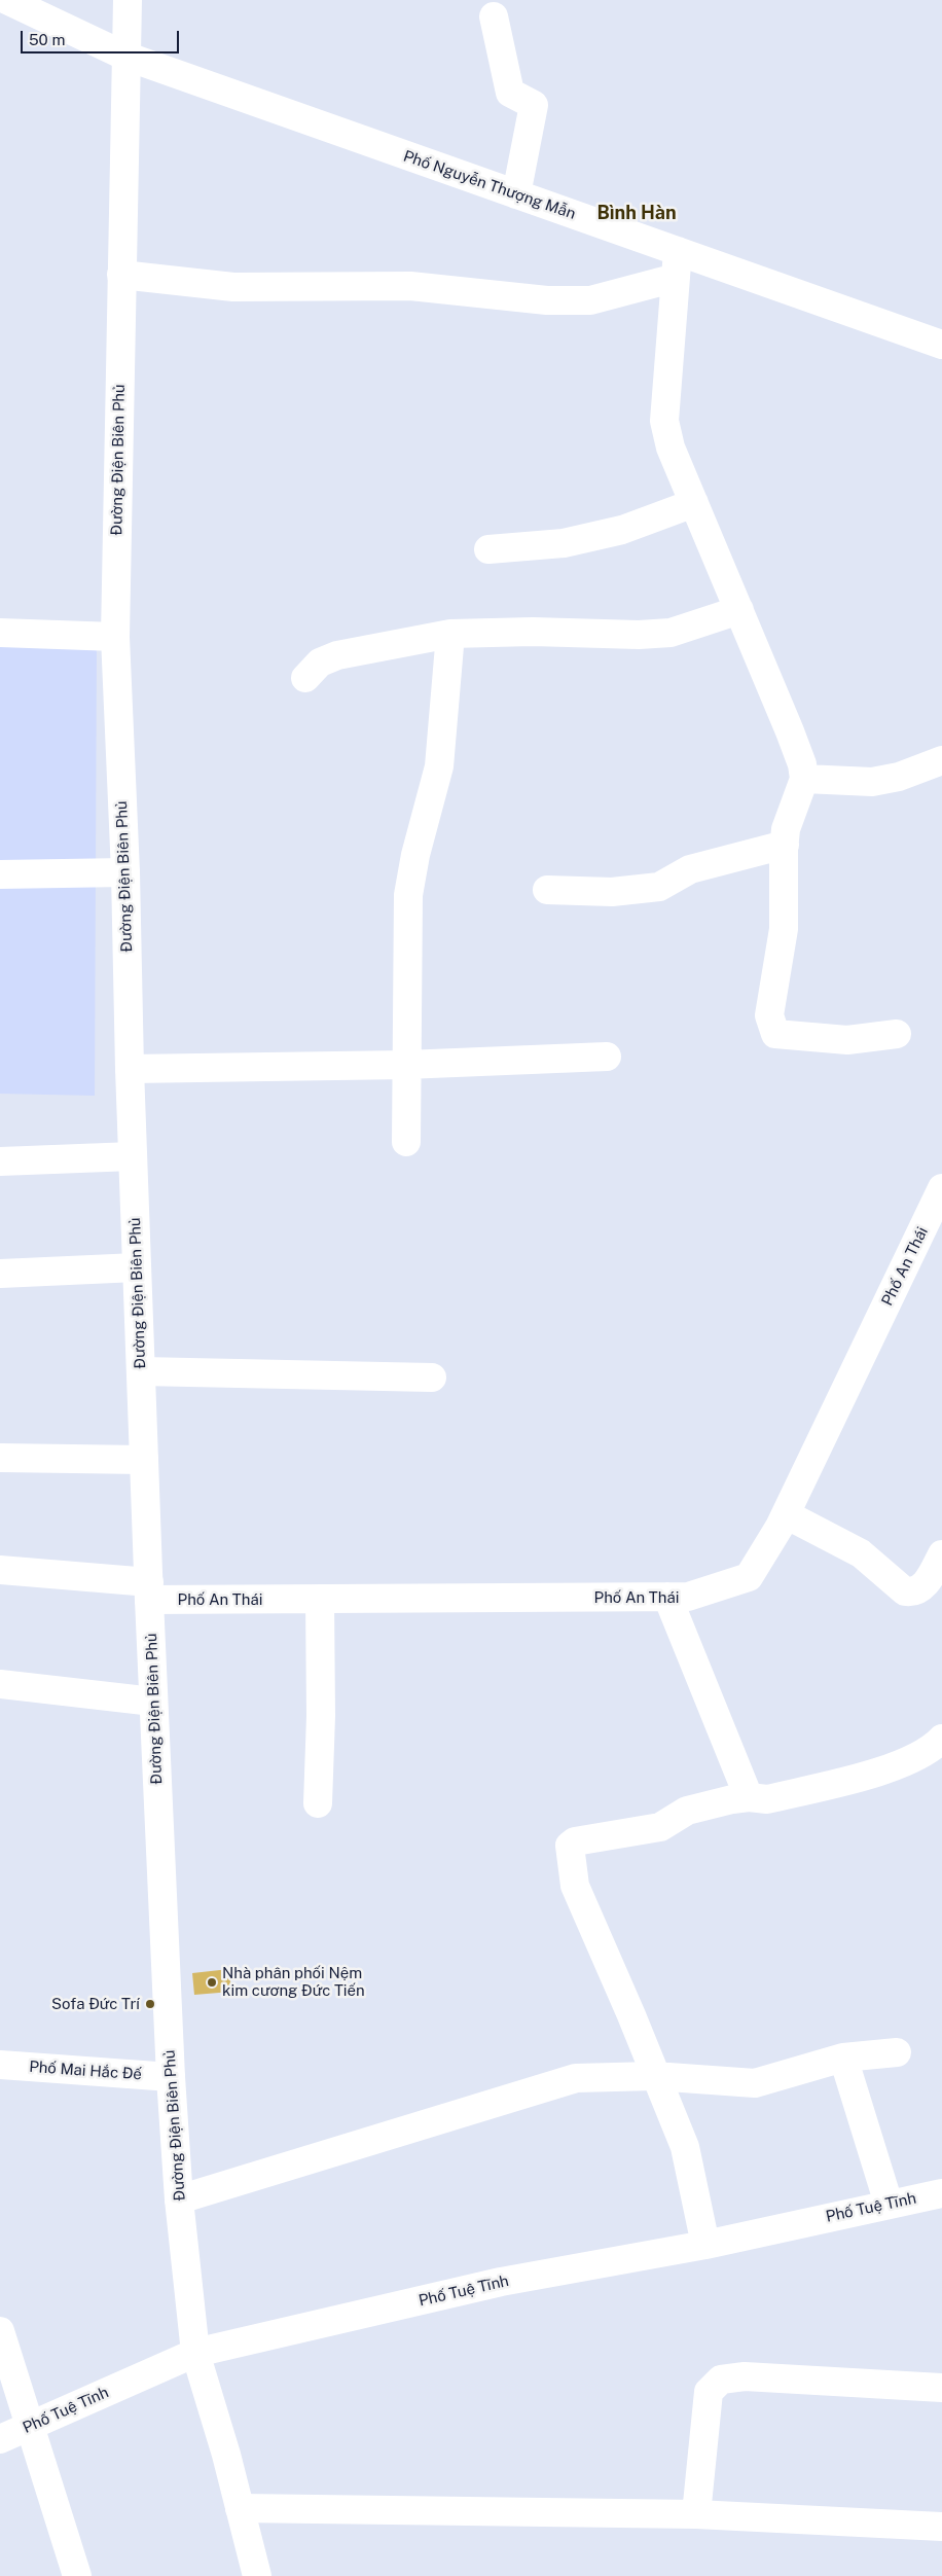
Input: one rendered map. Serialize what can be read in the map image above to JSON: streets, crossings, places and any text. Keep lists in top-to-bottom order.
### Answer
{
  "streets": {
    "street": [
      "Phố Nguyễn Thượng Mẫn",
      "Đường Điện Biên Phủ",
      "Phố An Thái",
      "Phố Mai Hắc Đế",
      "Phố Tuệ Tĩnh"
    ]
  },
  "crossings": [
    ["Phố Nguyễn Thượng Mẫn", "Đường Điện Biên Phủ"],
    ["Đường Điện Biên Phủ", "Phố An Thái"],
    ["Đường Điện Biên Phủ", "Phố Mai Hắc Đế"],
    ["Đường Điện Biên Phủ", "Phố Tuệ Tĩnh"]
  ],
  "districts": ["Bình Hàn"],
  "places": ["Nhà phân phối Nệm kim cương Đức Tiến", "Sofa Đức Trí"],
  "scale_bar": "50 m"
}
